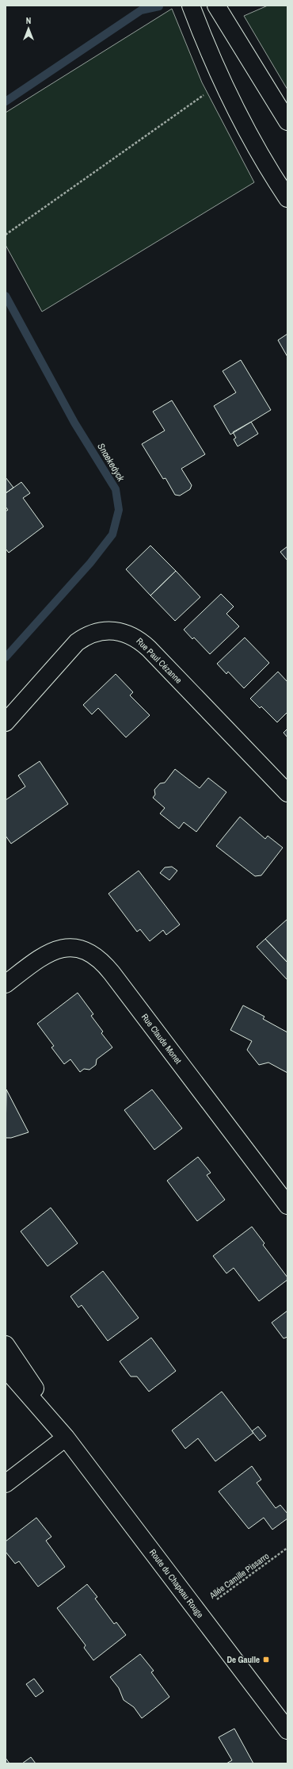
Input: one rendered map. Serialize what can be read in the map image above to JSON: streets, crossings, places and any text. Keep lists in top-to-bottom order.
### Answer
{
  "streets": {
    "street": ["Rue Paul Cézanne", "Rue Claude Monet", "Route du Chapeau Rouge"],
    "path": ["Allée Camille Pissarro"]
  },
  "crossings": [
    ["Allée Camille Pissarro", "Route du Chapeau Rouge"]
  ],
  "water": ["Snaekedyck"],
  "places": {
    "transit": ["De Gaulle"]
  },
  "north": "top"
}
